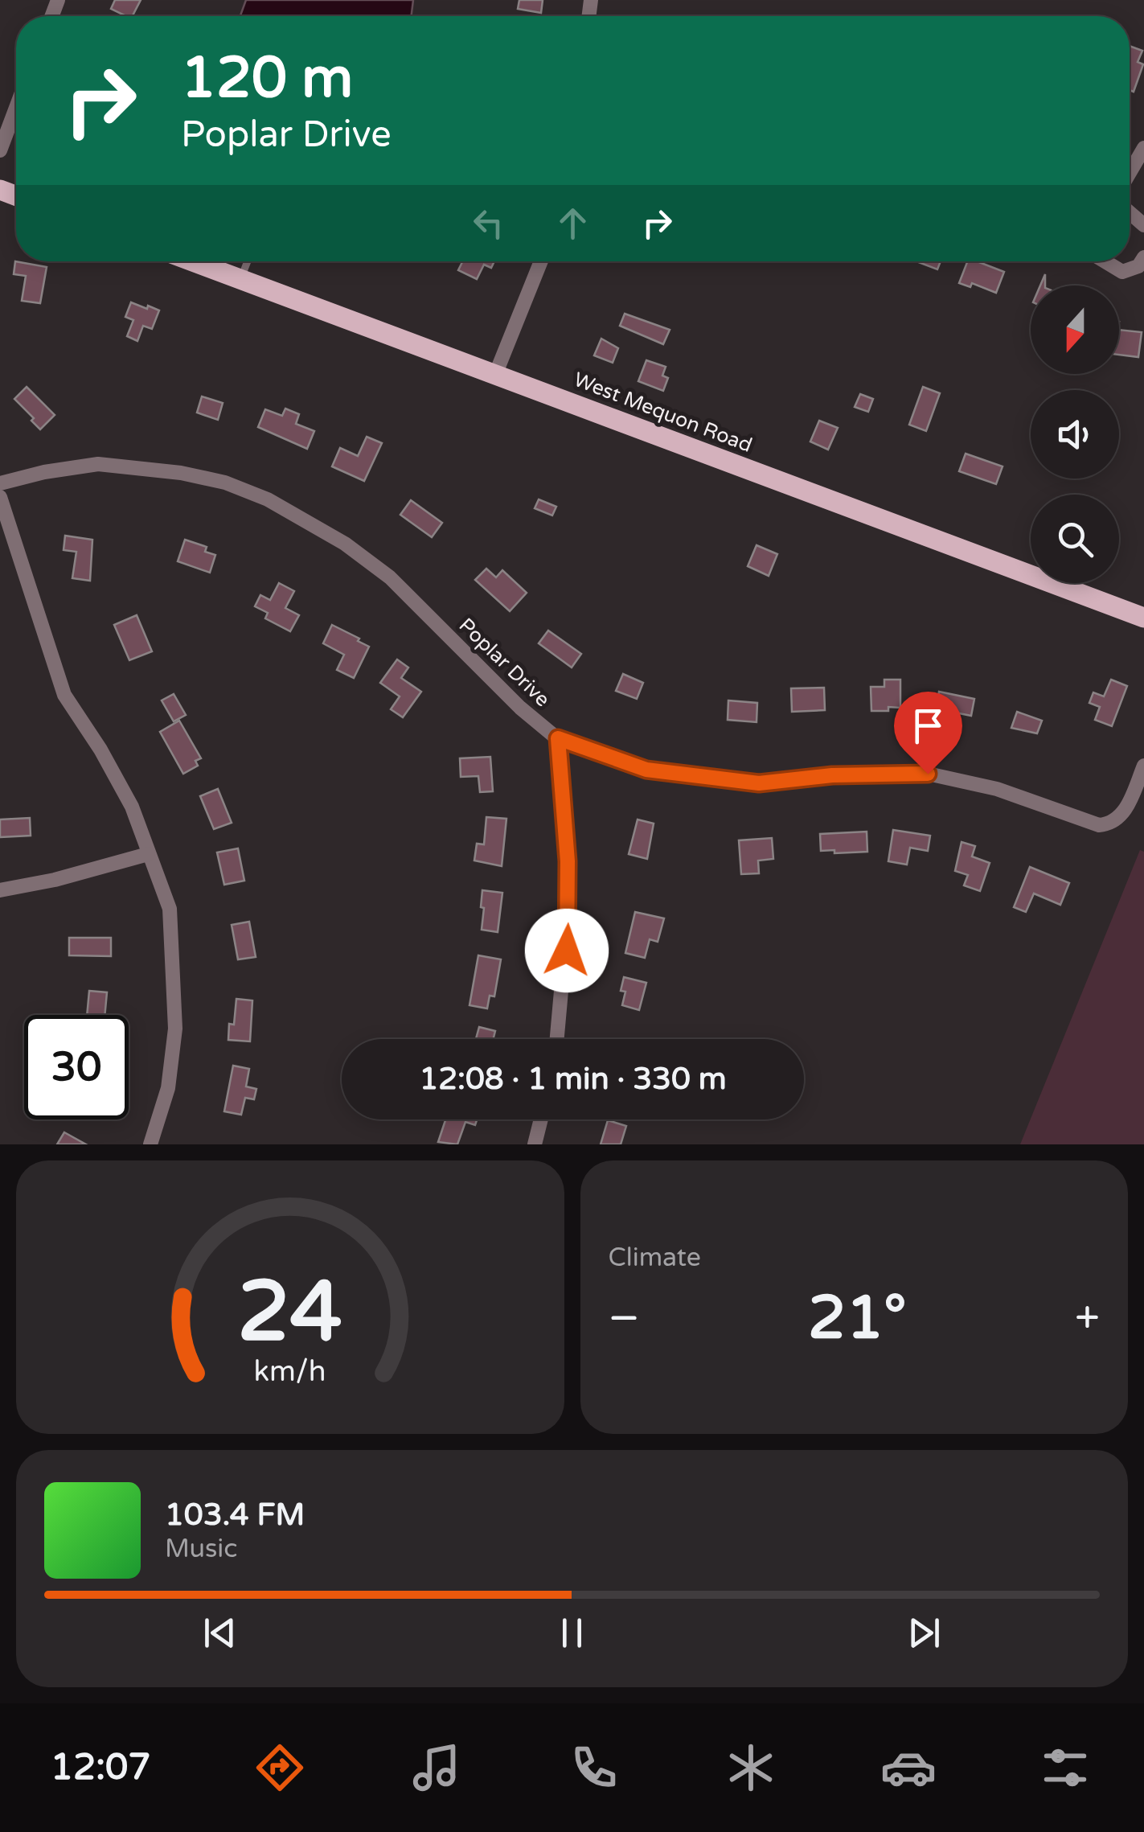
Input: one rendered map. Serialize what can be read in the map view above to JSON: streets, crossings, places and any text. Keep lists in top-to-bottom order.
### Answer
{
  "streets": {
    "main road": ["West Mequon Road"],
    "street": ["Poplar Drive"]
  },
  "north": "bottom",
  "page": {
    "turn": ["120 m", "Poplar Drive"],
    "limit": "30",
    "trip": "12:08 · 1 min · 330 m",
    "tile": "Climate",
    "heat": ["−", "21°", "+"],
    "song": ["103.4 FM", "Music"],
    "tabs": "12:07",
    "gauge": ["24", "km/h"]
  }
}
